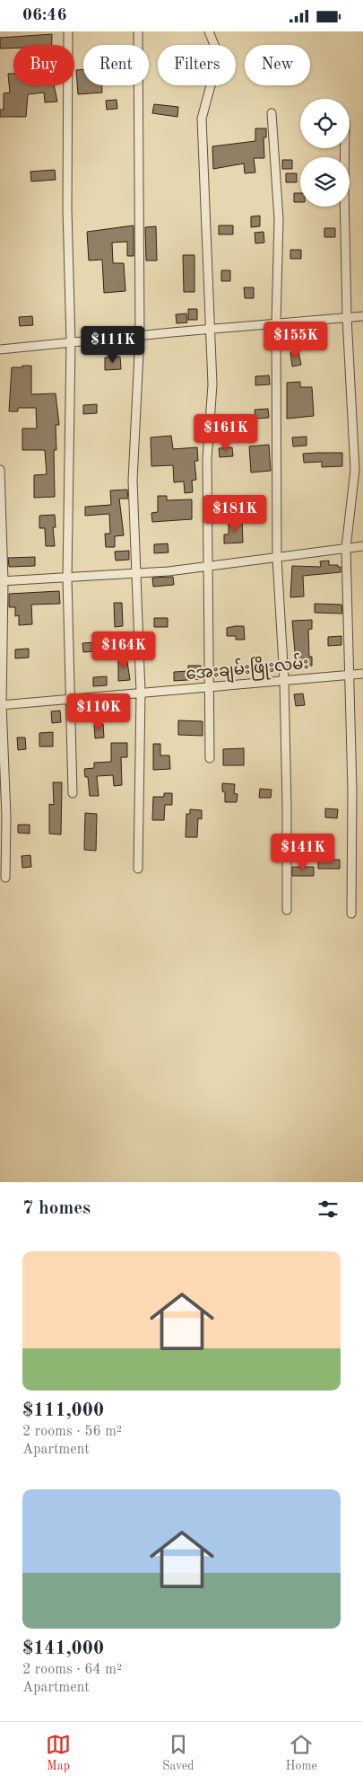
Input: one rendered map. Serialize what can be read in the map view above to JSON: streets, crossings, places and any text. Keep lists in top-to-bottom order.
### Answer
{
  "streets": {
    "street": ["အေးချမ်းဖြိုးလမ်း"]
  },
  "page": {
    "status": "06:46",
    "chip": [
      "Buy",
      "Rent",
      "Filters",
      "New"
    ],
    "price": [
      "$155K",
      "$111K",
      "$161K",
      "$181K",
      "$164K",
      "$110K",
      "$141K"
    ],
    "heading": "7 homes",
    "list": [
      {
        "name": "$111,000",
        "note": "2 rooms · 56 m² · Apartment"
      },
      {
        "name": "$141,000",
        "note": "2 rooms · 64 m² · Apartment"
      }
    ],
    "tabs": ["Map", "Saved", "Home"]
  }
}
